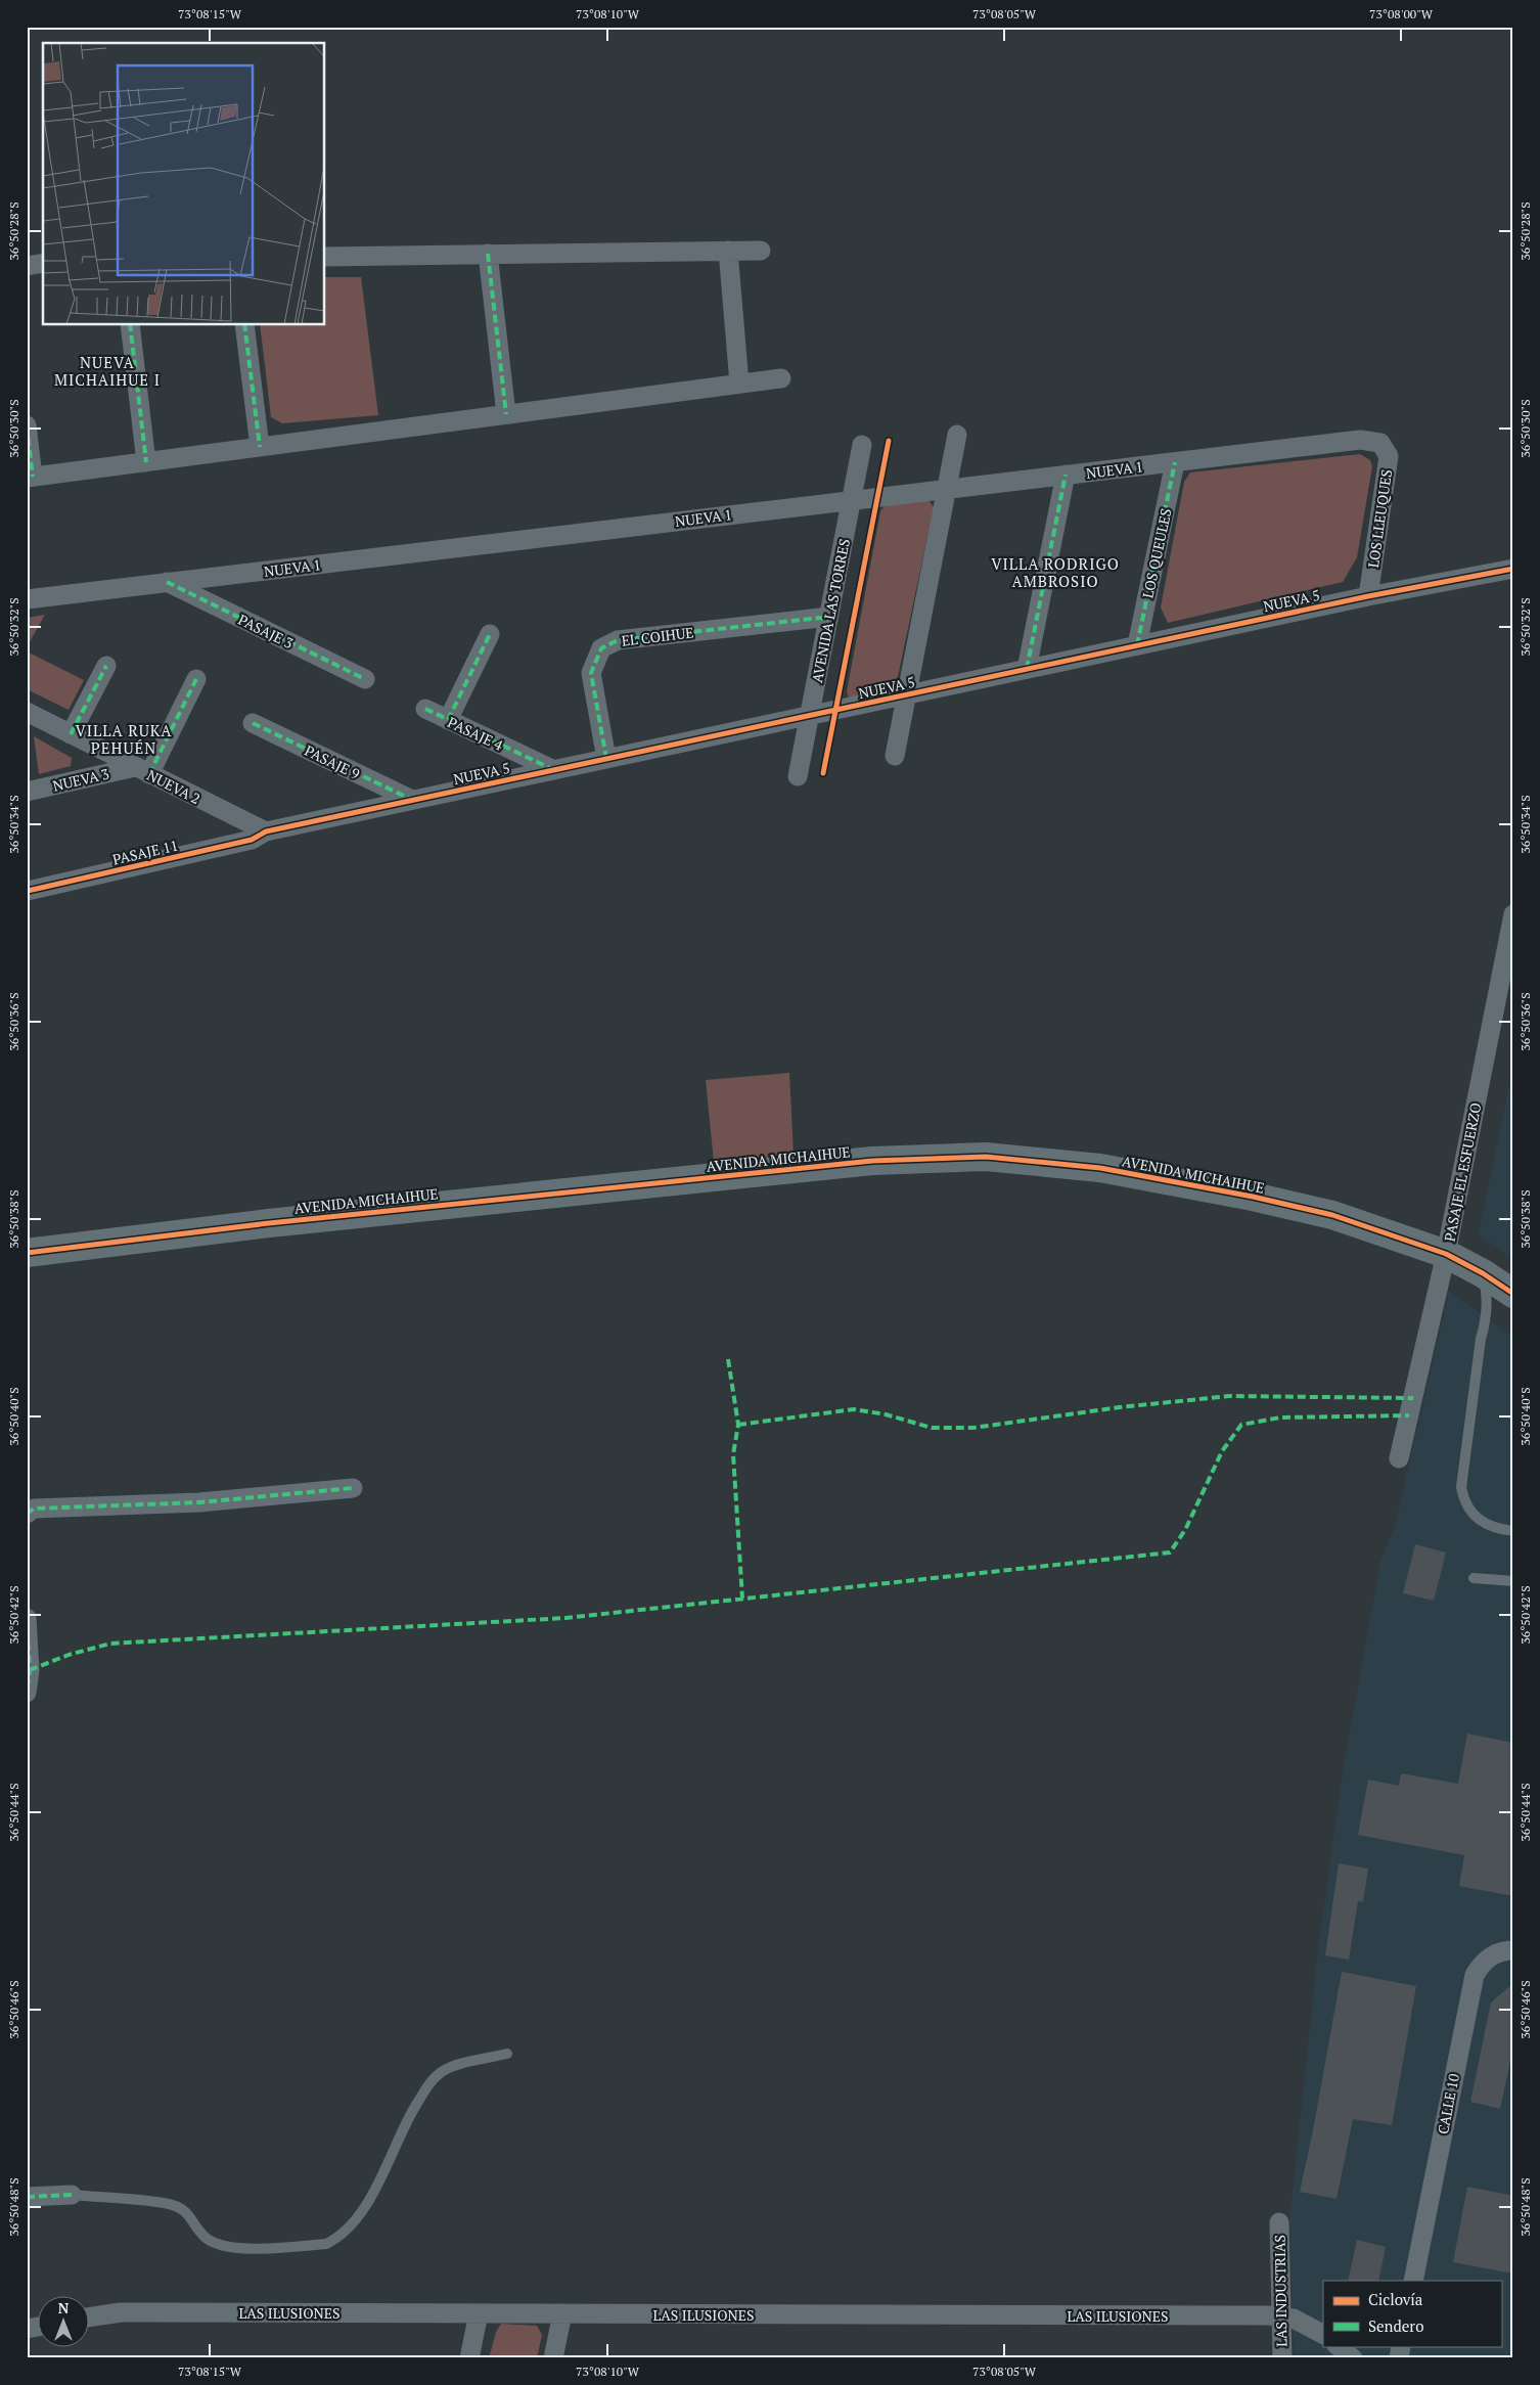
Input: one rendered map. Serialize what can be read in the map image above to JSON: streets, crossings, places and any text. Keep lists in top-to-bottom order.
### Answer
{
  "streets": {
    "street": [
      "NUEVA 1",
      "LOS LLEUQUES",
      "LOS QUEULES",
      "NUEVA 5",
      "AVENIDA LAS TORRES",
      "PASAJE 3",
      "EL COIHUE",
      "PASAJE 4",
      "PASAJE 9",
      "NUEVA 3",
      "NUEVA 2",
      "PASAJE 11",
      "AVENIDA MICHAIHUE",
      "PASAJE EL ESFUERZO",
      "CALLE 10",
      "LAS INDUSTRIAS",
      "LAS ILUSIONES"
    ]
  },
  "crossings": [
    ["NUEVA 1", "LOS LLEUQUES"],
    ["NUEVA 1", "LOS QUEULES"],
    ["NUEVA 1", "AVENIDA LAS TORRES"],
    ["NUEVA 1", "PASAJE 3"],
    ["LOS LLEUQUES", "NUEVA 5"],
    ["LOS QUEULES", "NUEVA 5"],
    ["NUEVA 5", "AVENIDA LAS TORRES"],
    ["NUEVA 5", "EL COIHUE"],
    ["NUEVA 5", "PASAJE 4"],
    ["NUEVA 5", "PASAJE 9"],
    ["NUEVA 5", "NUEVA 2"],
    ["NUEVA 5", "PASAJE 11"],
    ["AVENIDA LAS TORRES", "EL COIHUE"],
    ["NUEVA 3", "NUEVA 2"],
    ["NUEVA 2", "PASAJE 11"],
    ["AVENIDA MICHAIHUE", "PASAJE EL ESFUERZO"],
    ["LAS INDUSTRIAS", "LAS ILUSIONES"]
  ],
  "districts": ["NUEVA MICHAIHUE I", "VILLA RODRIGO AMBROSIO", "VILLA RUKA PEHUÉN"],
  "legend": ["Ciclovía", "Sendero"],
  "north": "top",
  "coordinates": [
    "73°08'15\"W",
    "73°08'10\"W",
    "73°08'05\"W",
    "73°08'00\"W",
    "36°50'28\"S",
    "36°50'30\"S",
    "36°50'32\"S",
    "36°50'34\"S",
    "36°50'36\"S",
    "36°50'38\"S",
    "36°50'40\"S",
    "36°50'42\"S",
    "36°50'44\"S",
    "36°50'46\"S",
    "36°50'48\"S"
  ]
}
